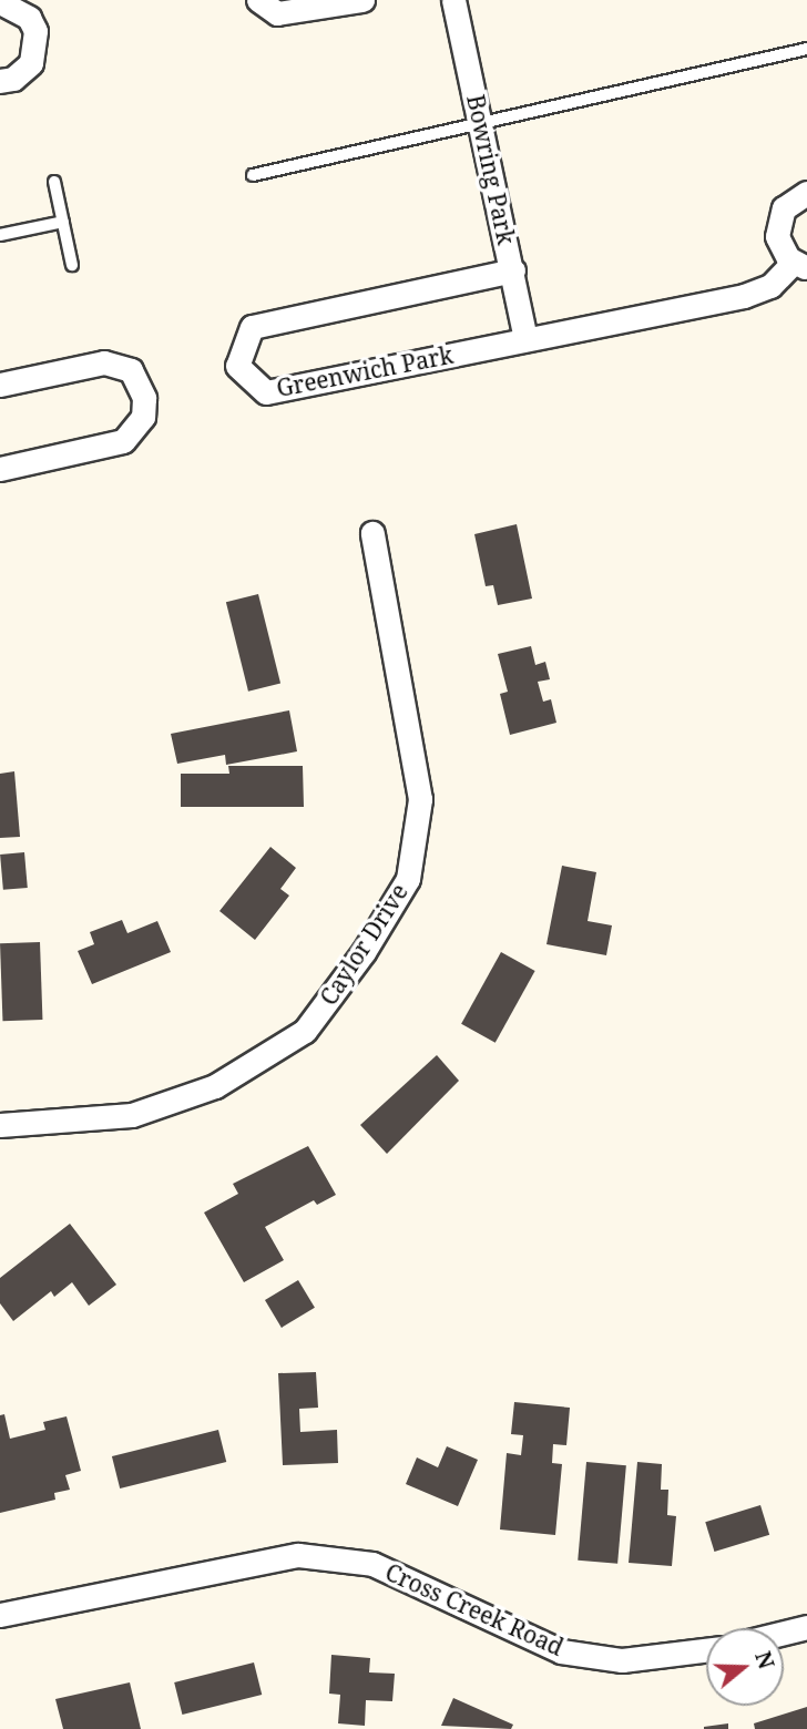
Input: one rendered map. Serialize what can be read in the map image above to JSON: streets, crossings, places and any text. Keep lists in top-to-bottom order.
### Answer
{
  "streets": {
    "street": [
      "Bowring Park",
      "Greenwich Park",
      "Caylor Drive",
      "Cross Creek Road"
    ]
  },
  "crossings": [
    ["Bowring Park", "Greenwich Park"]
  ],
  "north": "right"
}
